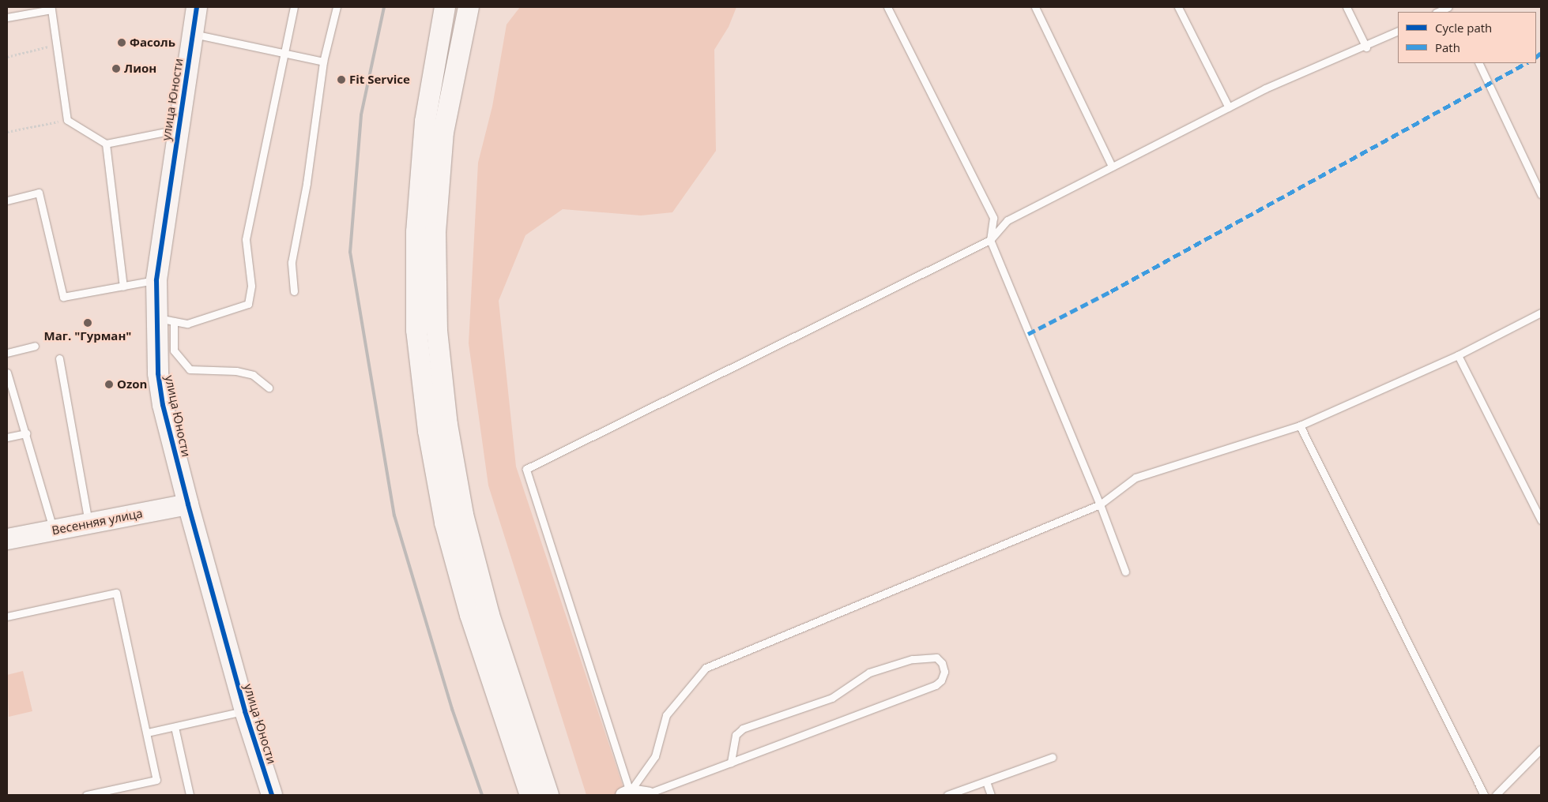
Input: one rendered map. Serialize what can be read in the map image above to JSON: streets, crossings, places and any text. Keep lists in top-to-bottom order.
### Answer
{
  "streets": {
    "main road": ["улица Юности", "Весенняя улица"]
  },
  "crossings": [
    ["улица Юности", "Весенняя улица"]
  ],
  "places": [
    "Фасоль",
    "Лион",
    "Fit Service",
    "Маг. \"Гурман\"",
    "Ozon"
  ],
  "legend": ["Cycle path", "Path"]
}
